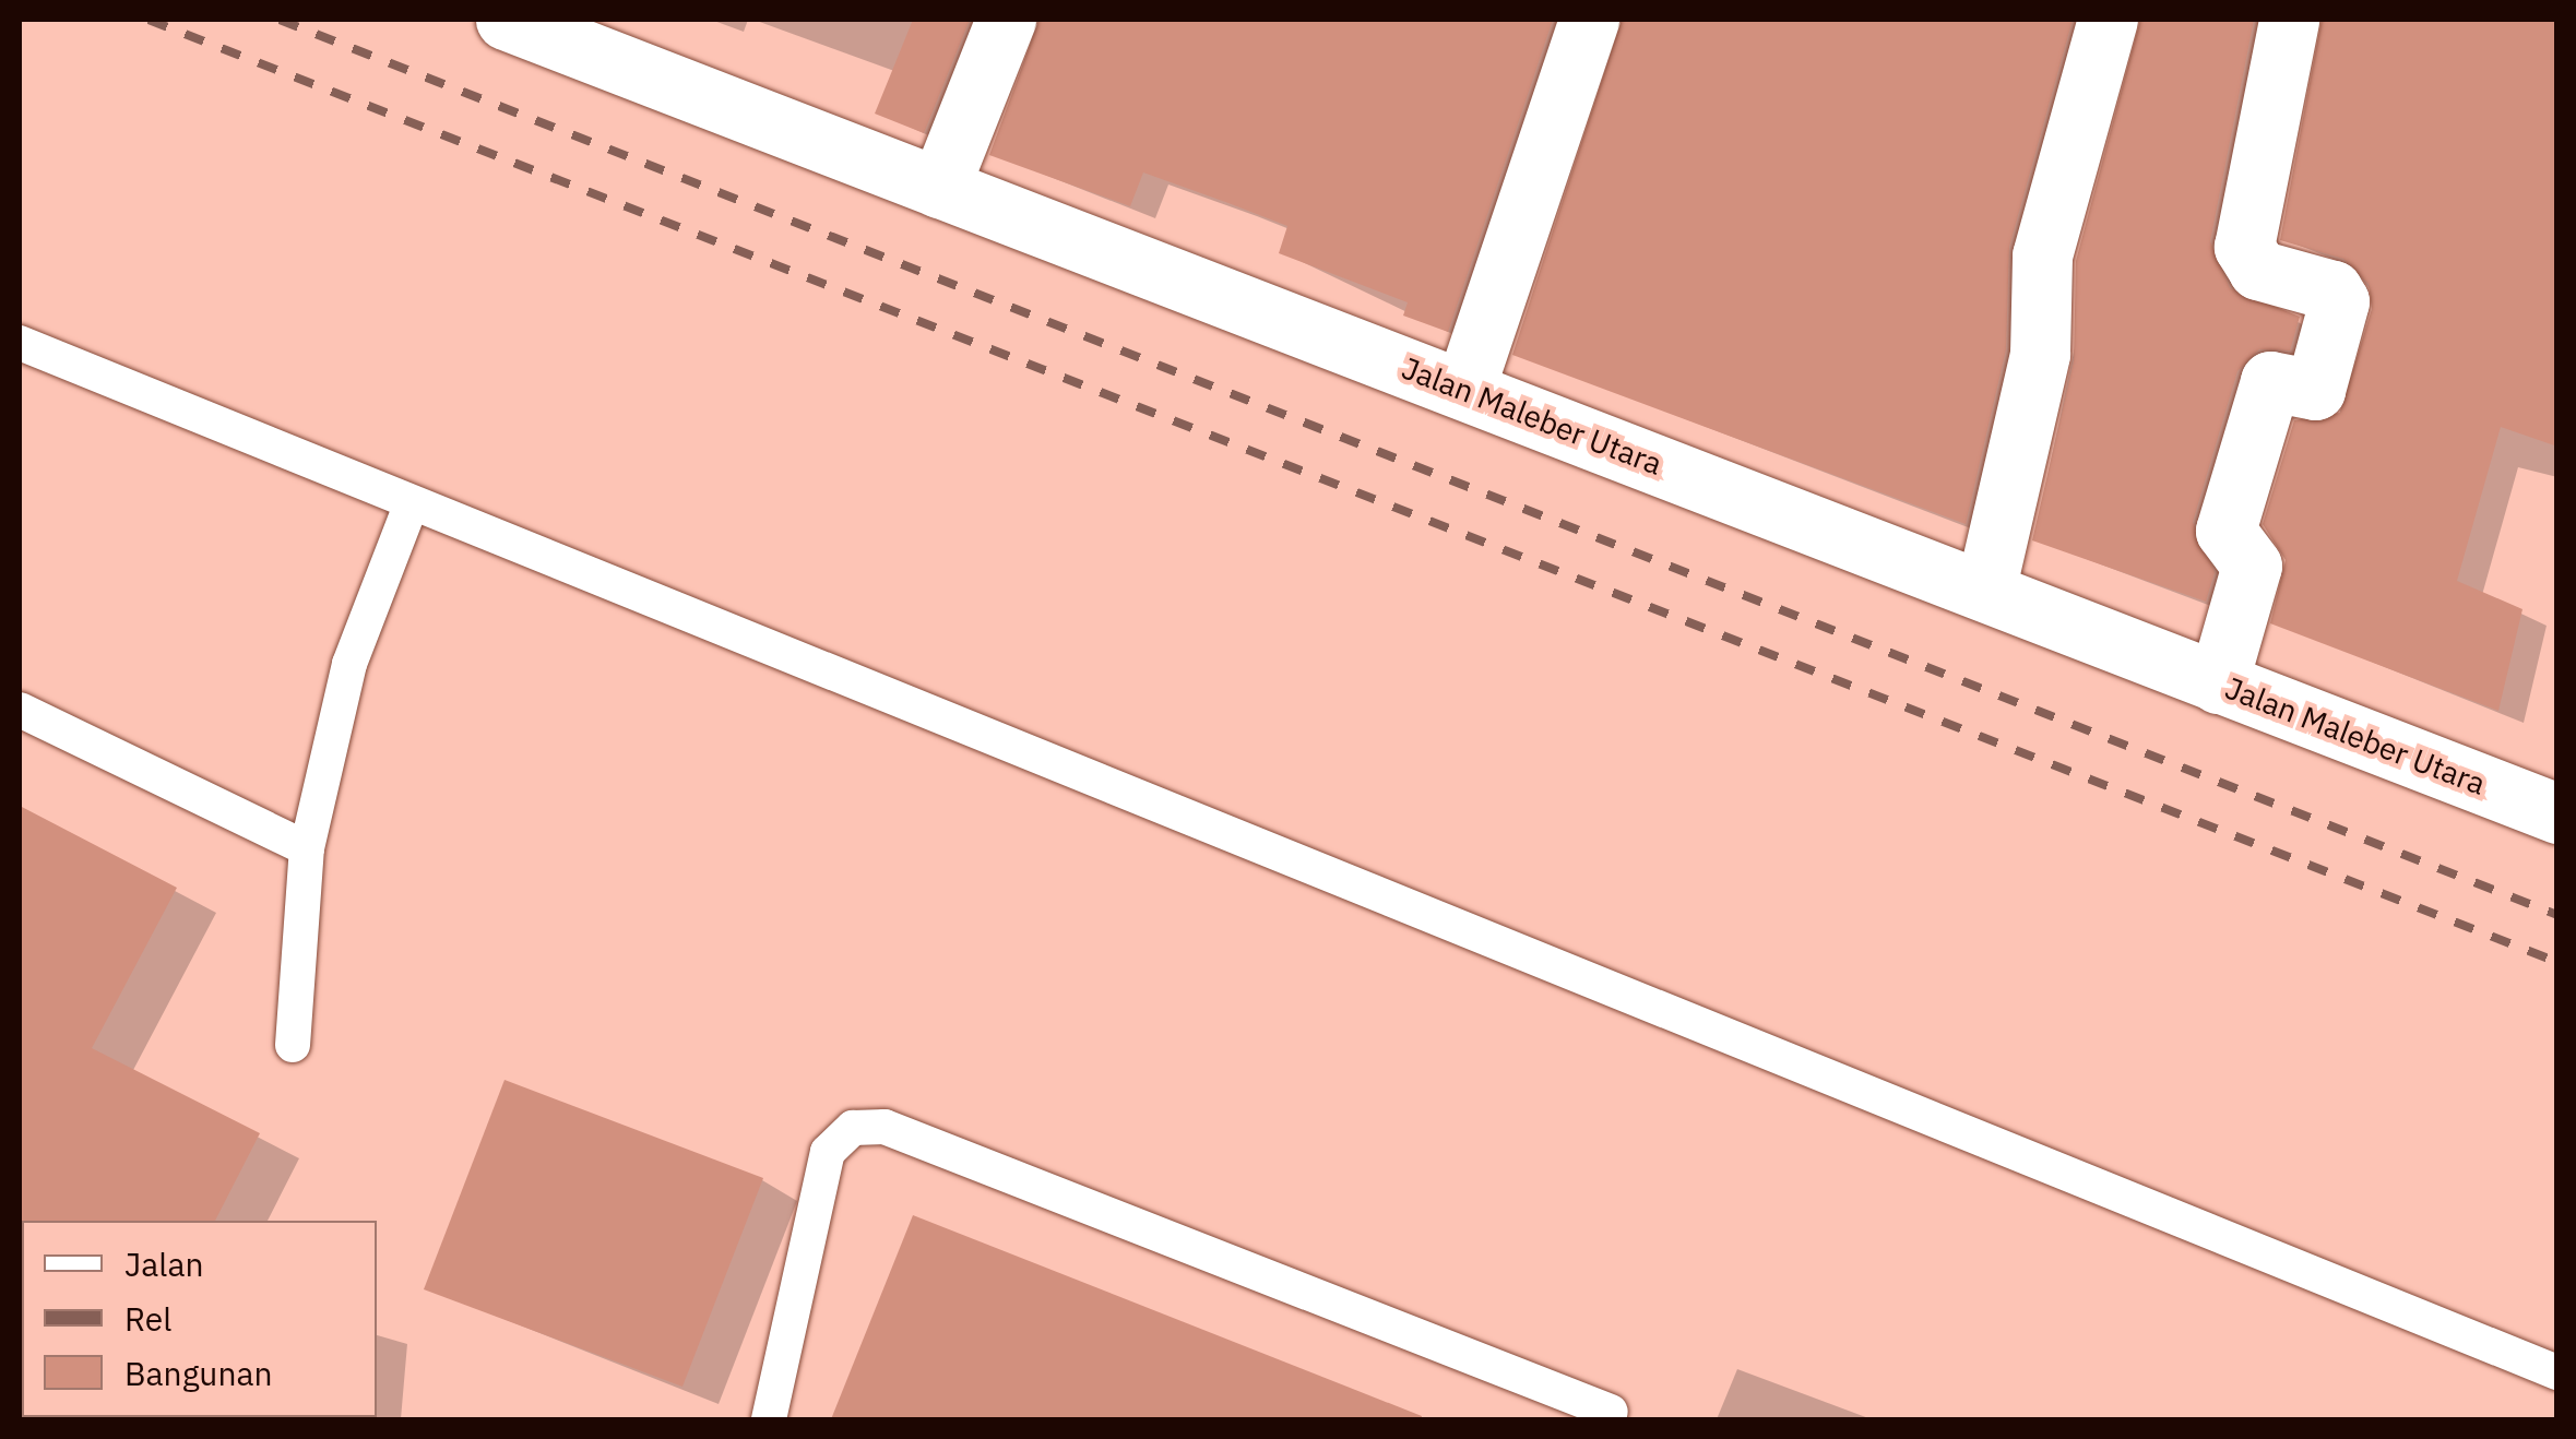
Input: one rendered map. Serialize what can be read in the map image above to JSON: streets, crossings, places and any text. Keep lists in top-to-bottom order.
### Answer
{
  "streets": {
    "street": ["Jalan Maleber Utara"]
  },
  "legend": ["Jalan", "Rel", "Bangunan"]
}
